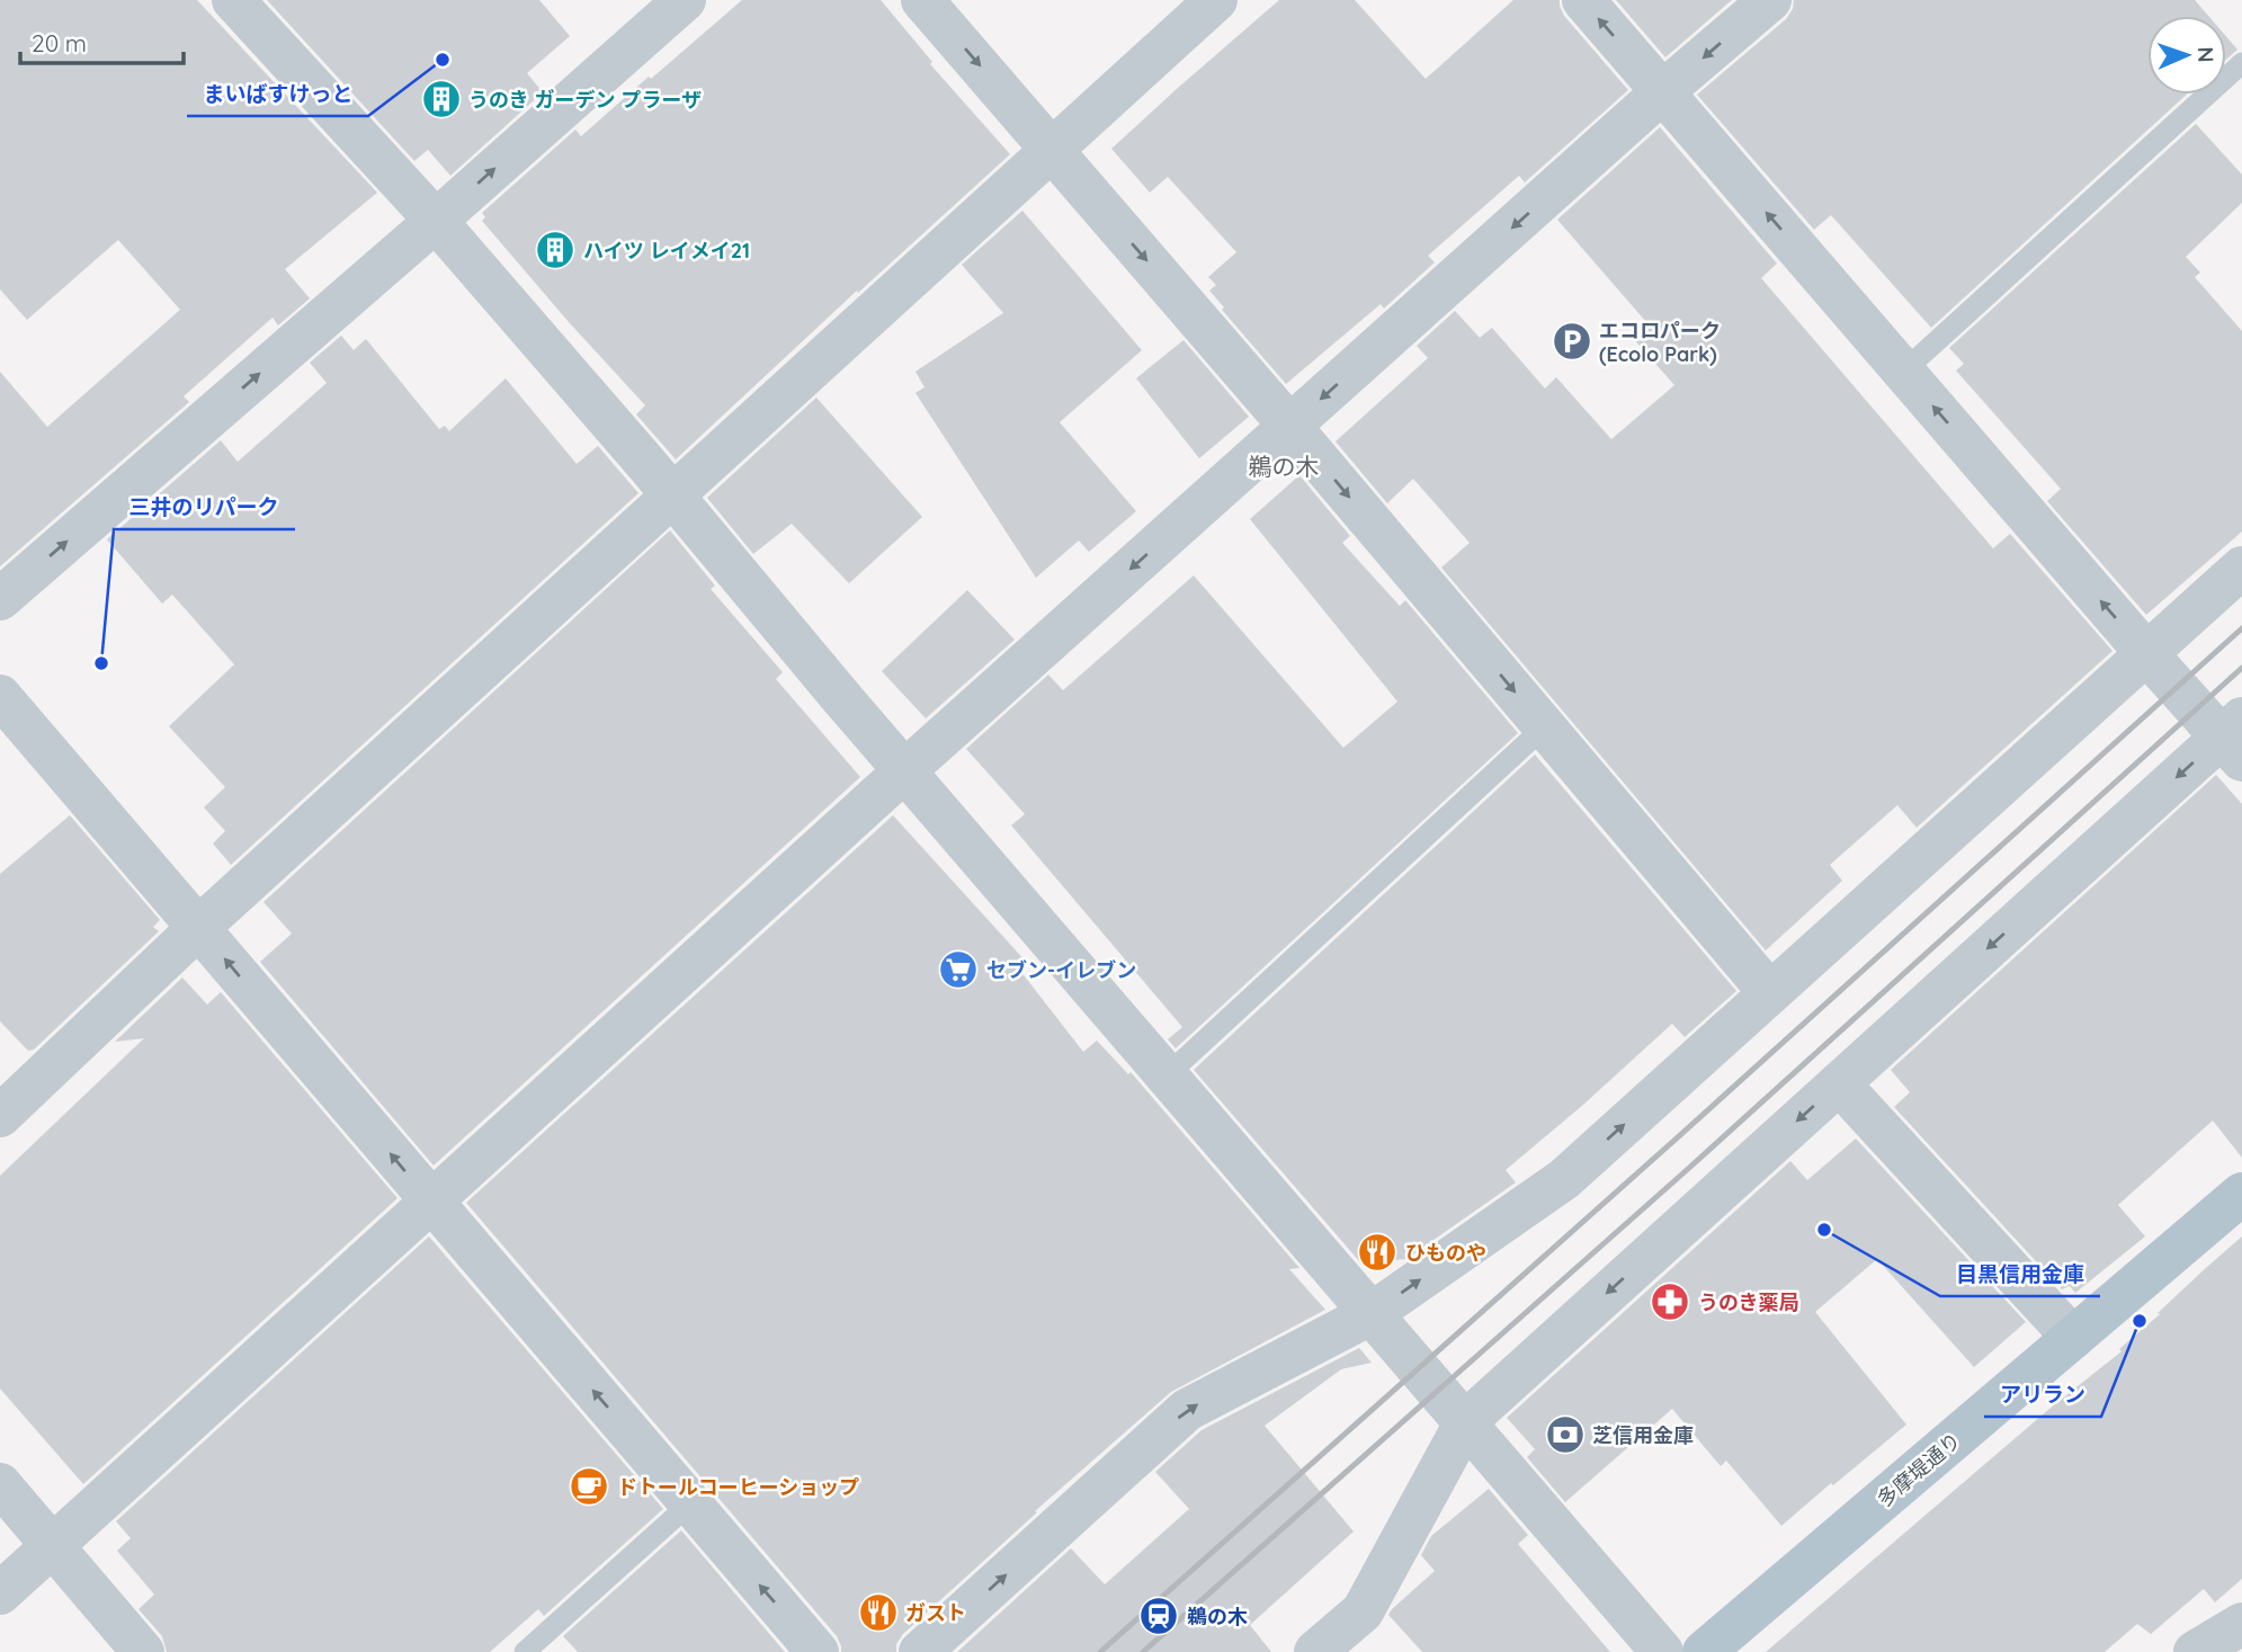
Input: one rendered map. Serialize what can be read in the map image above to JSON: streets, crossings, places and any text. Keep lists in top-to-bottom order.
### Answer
{
  "streets": {
    "main road": ["多摩堤通り"]
  },
  "districts": ["鵜の木"],
  "places": {
    "other": [
      "まいばすけっと",
      "三井のリパーク",
      "目黒信用金庫",
      "アリラン"
    ],
    "building": ["うのき ガーデン プラーザ", "ハイツ レイメイ21"],
    "parking": ["エコロパーク (Ecolo Park)"],
    "supermarket": ["セブン-イレブン"],
    "restaurant": ["ひものや", "ガスト"],
    "pharmacy": ["うのき薬局"],
    "bank": ["芝信用金庫"],
    "cafe": ["ドトールコーヒーショップ"],
    "station": ["鵜の木"]
  },
  "scale_bar": "20 m",
  "north": "right"
}
